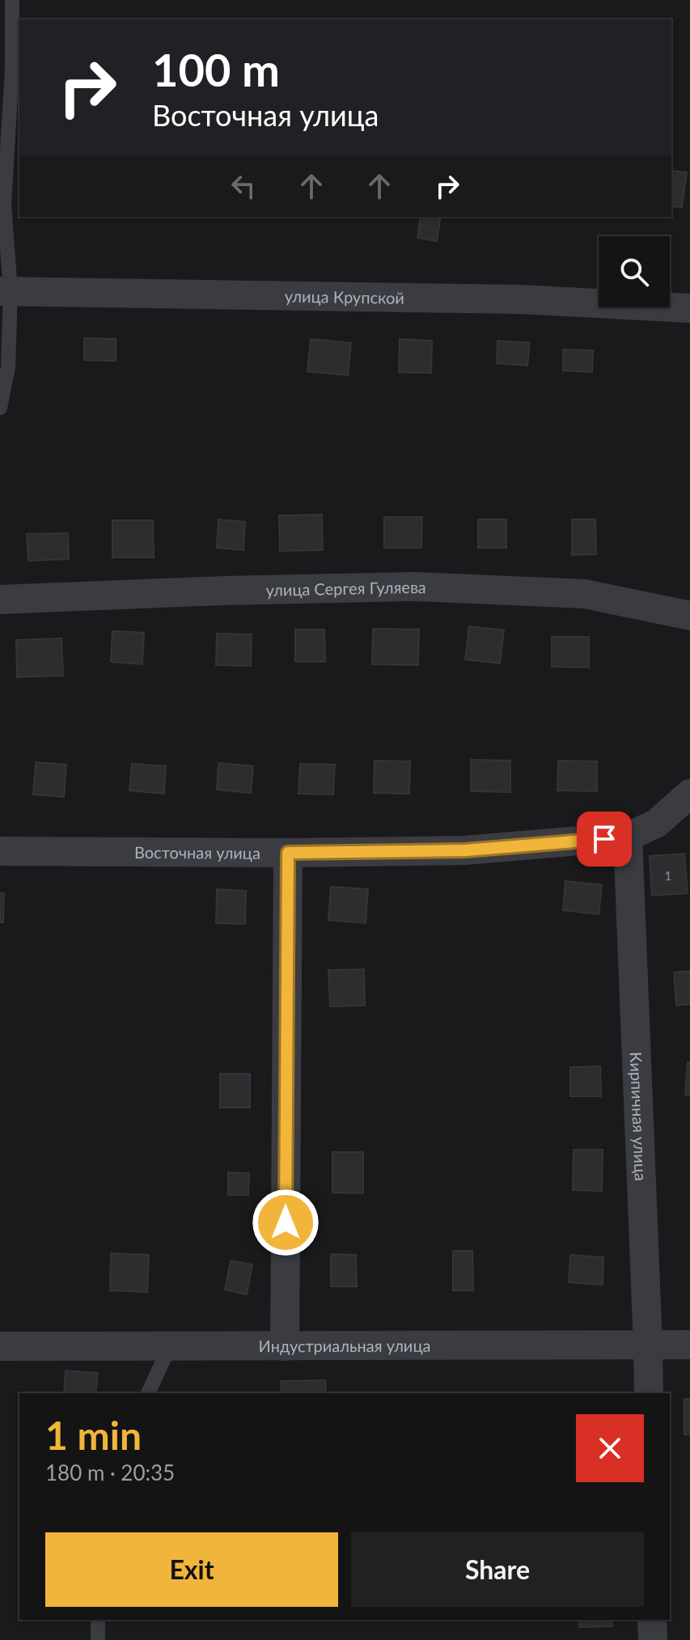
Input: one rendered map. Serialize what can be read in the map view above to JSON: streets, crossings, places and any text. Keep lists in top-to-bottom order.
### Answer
{
  "streets": {
    "street": [
      "улица Крупской",
      "улица Сергея Гуляева",
      "Восточная улица",
      "Кирпичная улица",
      "Индустриальная улица"
    ]
  },
  "crossings": [
    ["Восточная улица", "Кирпичная улица"],
    ["Кирпичная улица", "Индустриальная улица"]
  ],
  "house_numbers": ["1"],
  "page": {
    "turn": ["100 m", "Восточная улица"],
    "heading": ["1 min", "180 m · 20:35"],
    "buttons": ["Exit", "Share"]
  }
}
